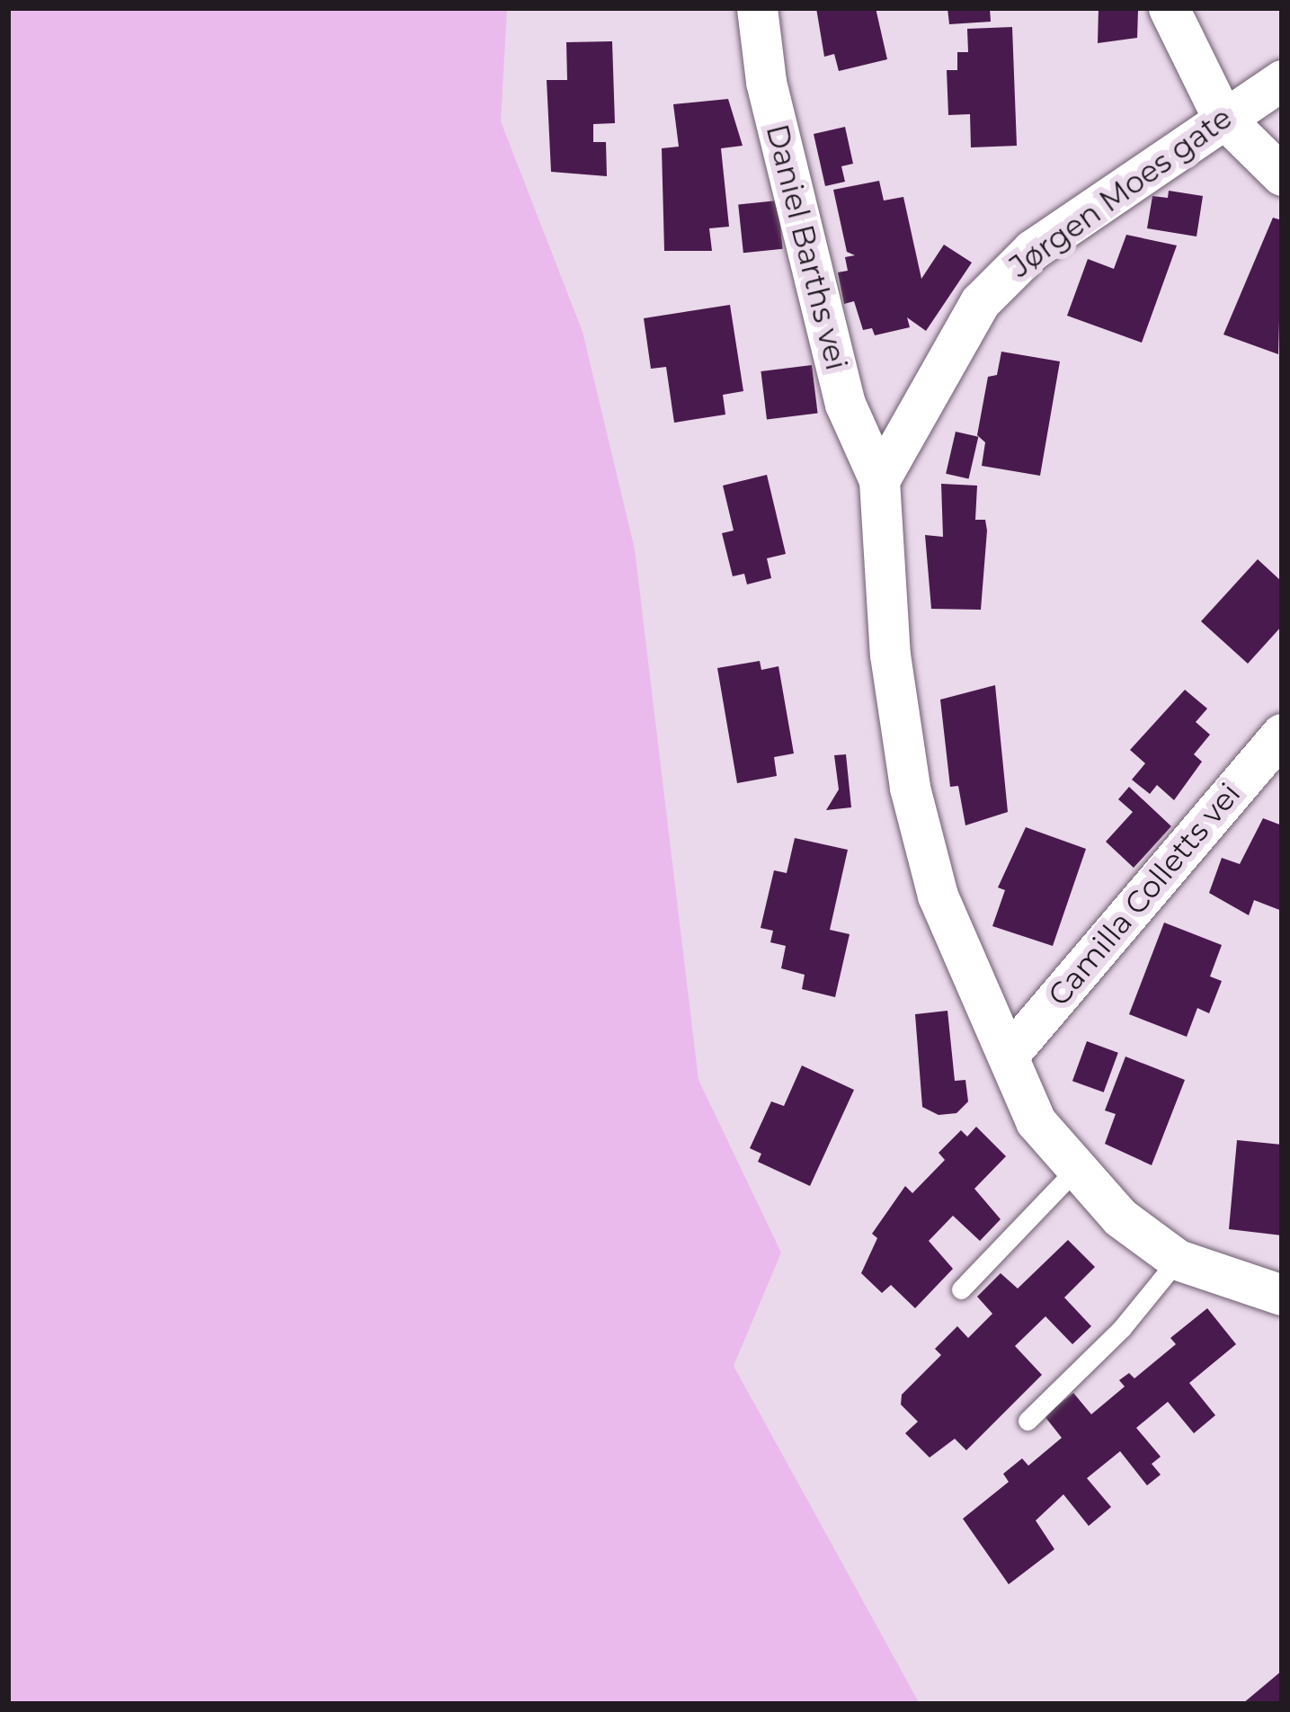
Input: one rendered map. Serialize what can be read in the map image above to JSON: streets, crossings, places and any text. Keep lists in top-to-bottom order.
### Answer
{
  "streets": {
    "street": ["Jørgen Moes gate", "Daniel Barths vei", "Camilla Colletts vei"]
  },
  "crossings": [
    ["Jørgen Moes gate", "Daniel Barths vei"]
  ]
}
